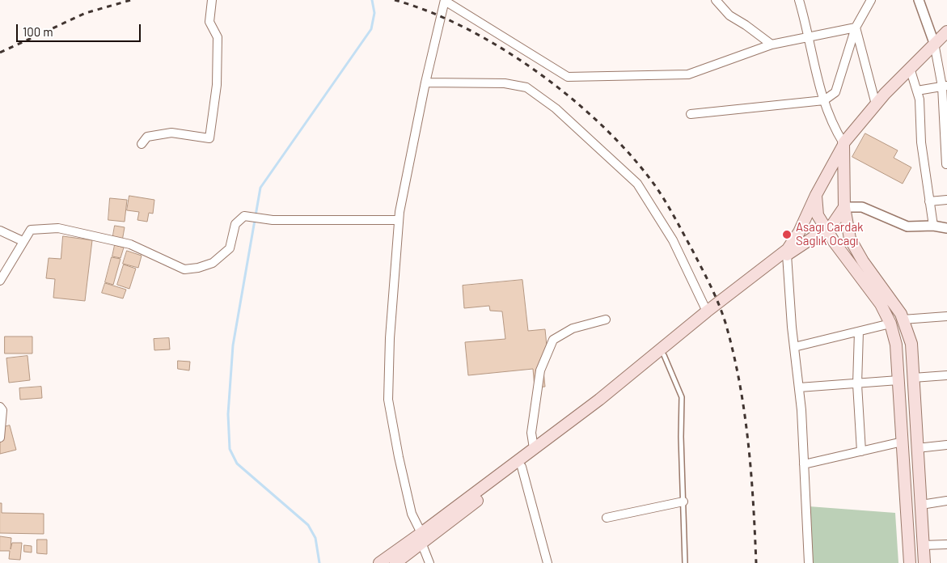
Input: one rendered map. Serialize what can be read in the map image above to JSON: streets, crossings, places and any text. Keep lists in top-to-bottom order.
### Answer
{
  "places": ["Asagı Cardak Saglık Ocagı"],
  "scale_bar": "100 m"
}
